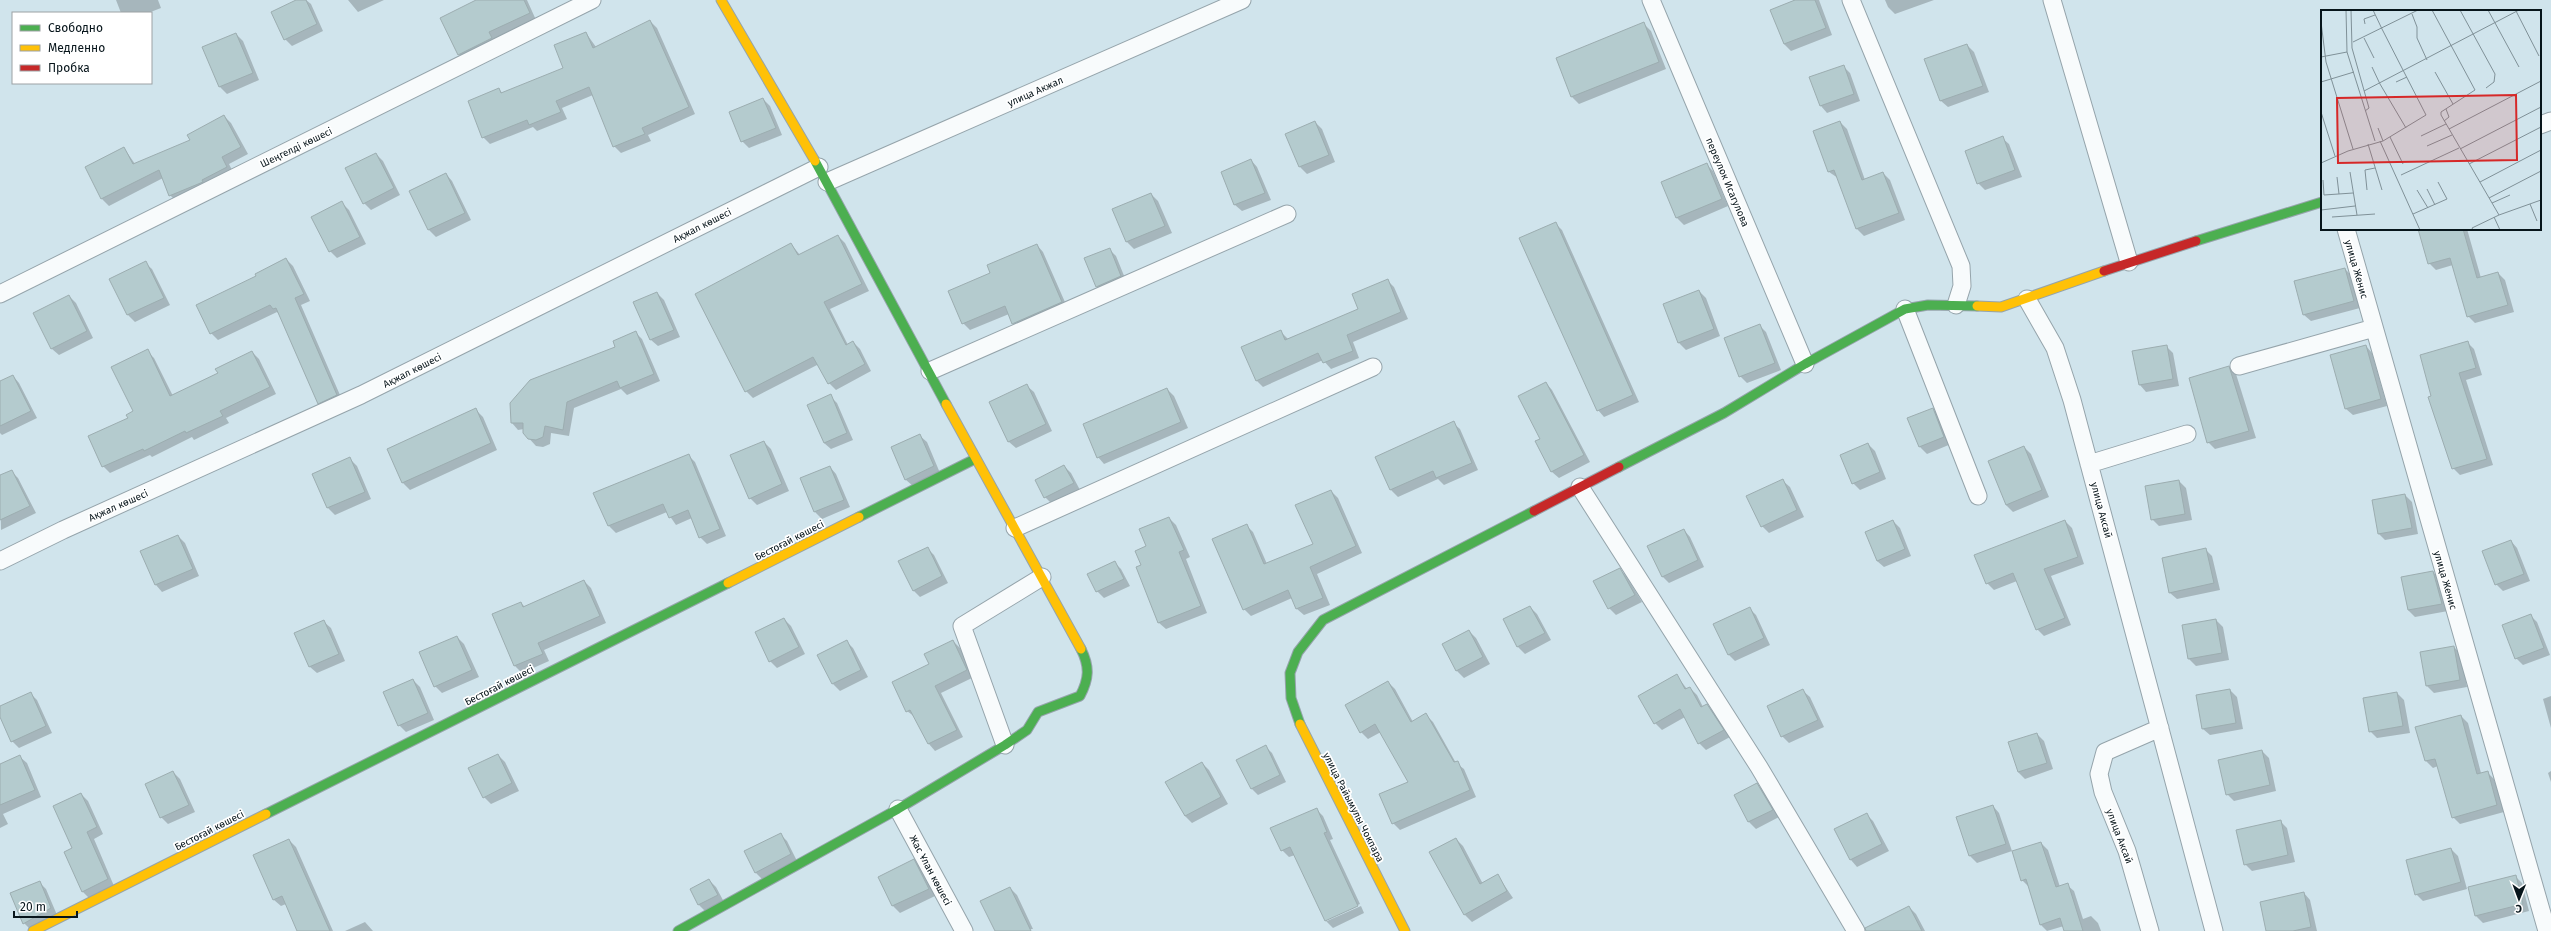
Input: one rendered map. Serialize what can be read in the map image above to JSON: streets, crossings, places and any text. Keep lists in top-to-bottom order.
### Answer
{
  "streets": {
    "street": [
      "улица Акжал",
      "Шеңгелді көшесі",
      "переулок Исагулова",
      "Ақжал көшесі",
      "улица Женис",
      "улица Аксай",
      "Бестоғай көшесі",
      "улица Райымулы Чокпара",
      "Жас Ұлан көшесі"
    ]
  },
  "legend": ["Свободно", "Медленно", "Пробка"],
  "scale_bar": "20 m",
  "north": "bottom"
}
